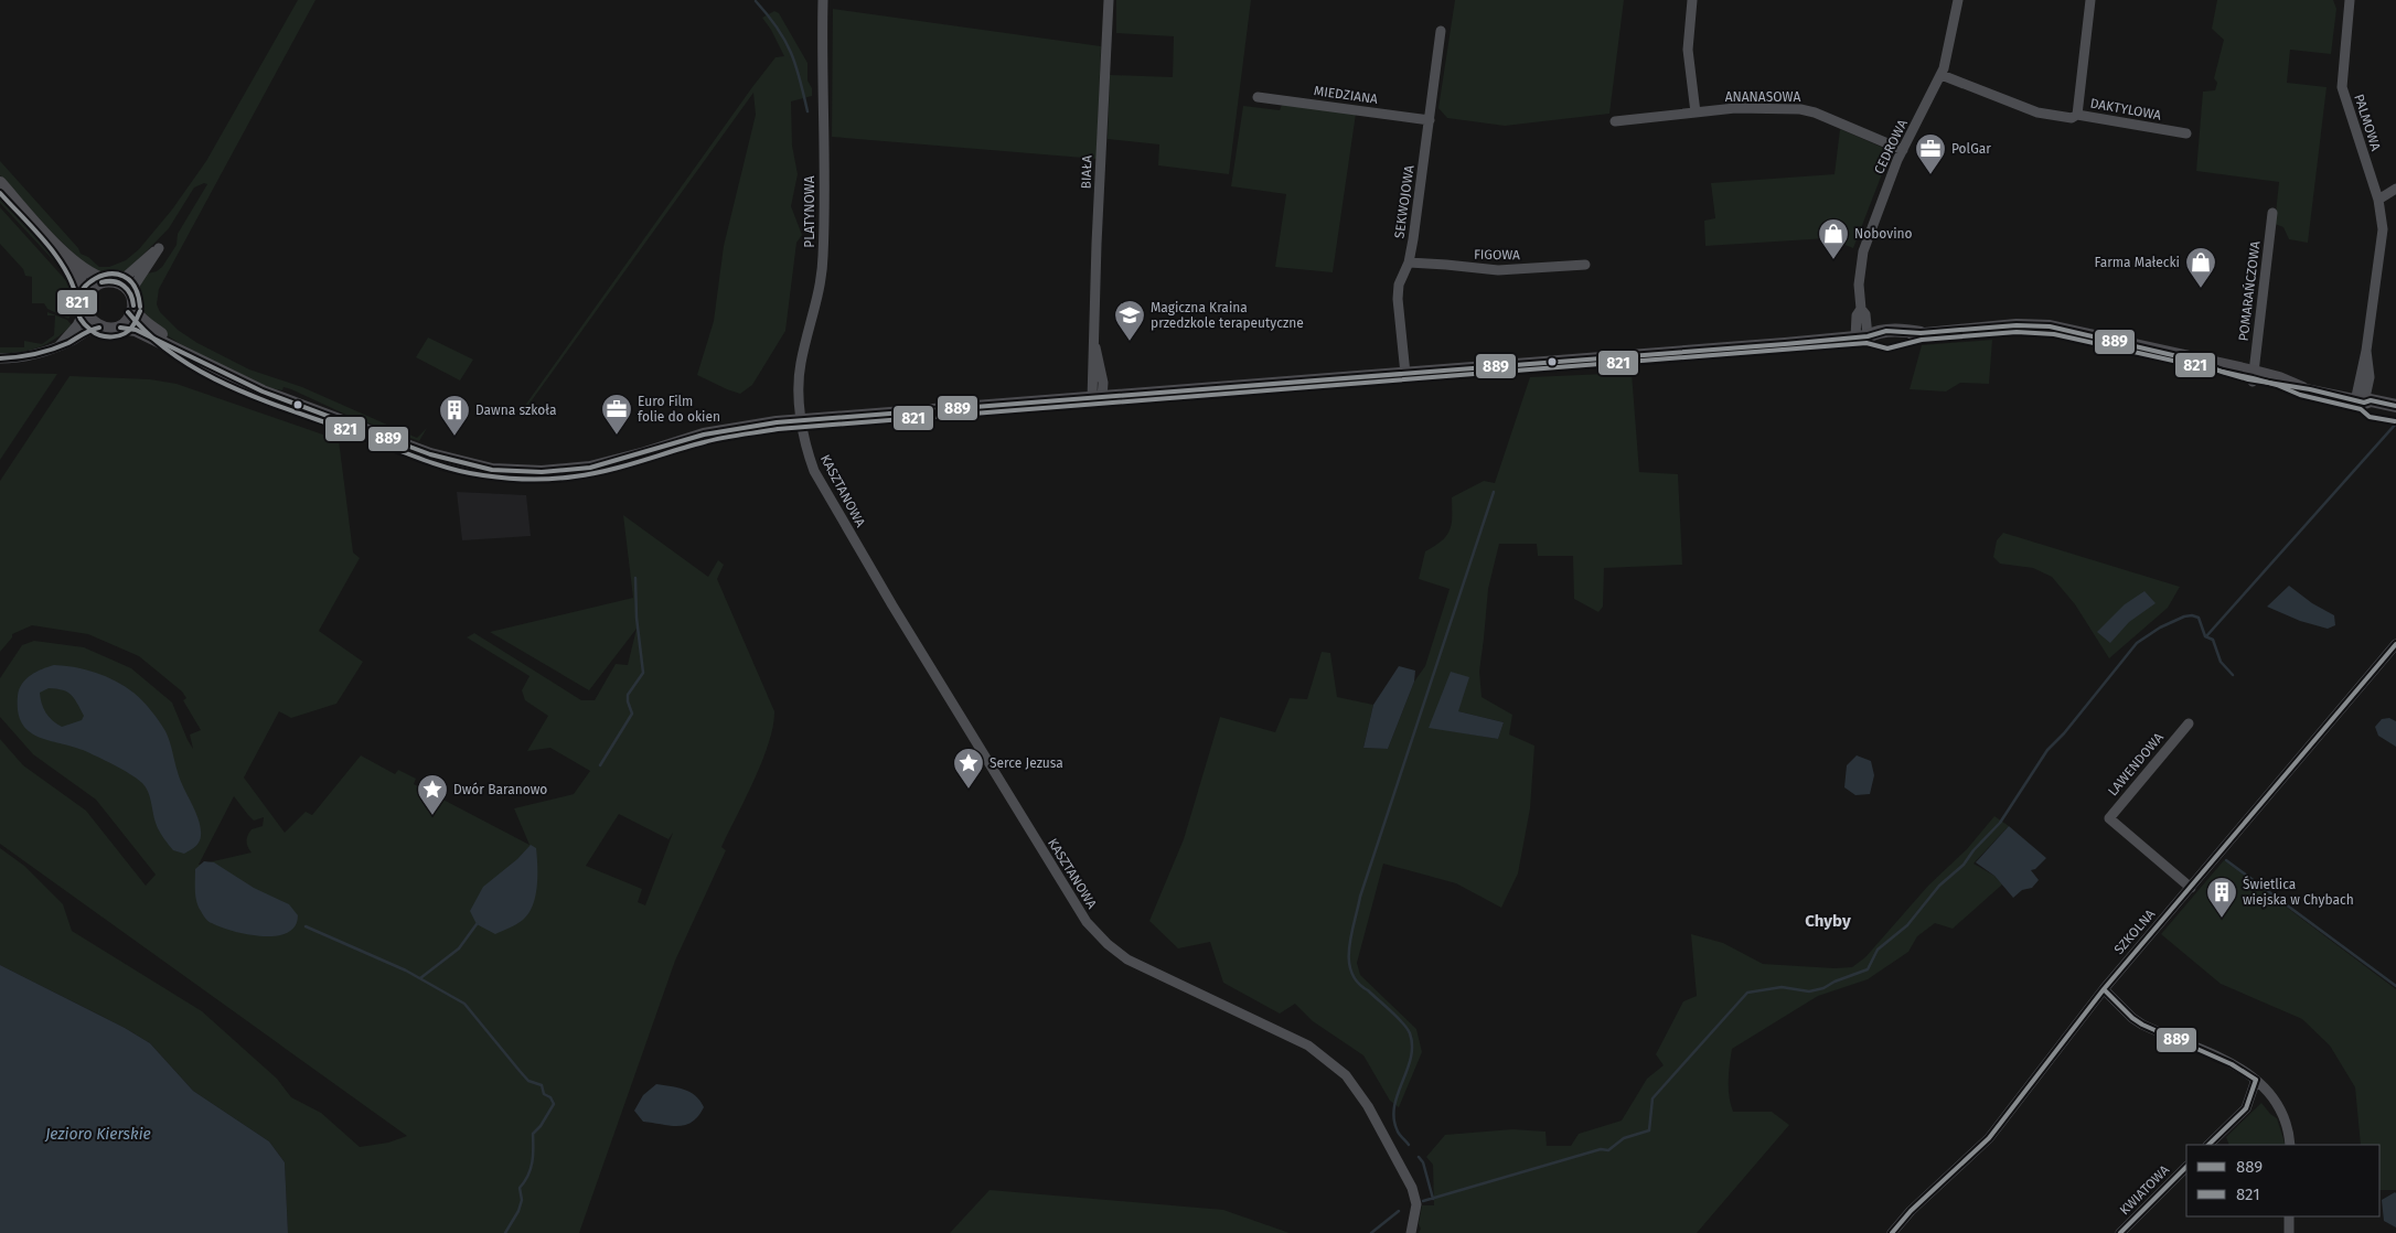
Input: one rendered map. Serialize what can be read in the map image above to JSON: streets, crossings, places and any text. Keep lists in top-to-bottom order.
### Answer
{
  "streets": {
    "street": [
      "MIEDZIANA",
      "ANANASOWA",
      "DAKTYLOWA",
      "PALMOWA",
      "CEDROWA",
      "BIAŁA",
      "SEKWOJOWA",
      "PLATYNOWA",
      "FIGOWA",
      "POMARAŃCZOWA",
      "KASZTANOWA",
      "LAWENDOWA",
      "SZKOLNA",
      "KWIATOWA"
    ]
  },
  "crossings": [
    ["MIEDZIANA", "SEKWOJOWA"],
    ["ANANASOWA", "CEDROWA"],
    ["SEKWOJOWA", "FIGOWA"],
    ["PLATYNOWA", "KASZTANOWA"],
    ["LAWENDOWA", "SZKOLNA"]
  ],
  "districts": ["Chyby"],
  "water": ["Jezioro Kierskie"],
  "places": {
    "office": ["PolGar", "Euro Film folie do okien"],
    "shop": ["Nobovino", "Farma Małecki"],
    "school or university": ["Magiczna Kraina przedzkole terapeutyczne"],
    "building": ["Dawna szkoła", "Świetlica wiejska w Chybach"],
    "place": ["Serce Jezusa", "Dwór Baranowo"]
  },
  "lines": ["transit line 821", "transit line 889"],
  "legend": ["889", "821"]
}
